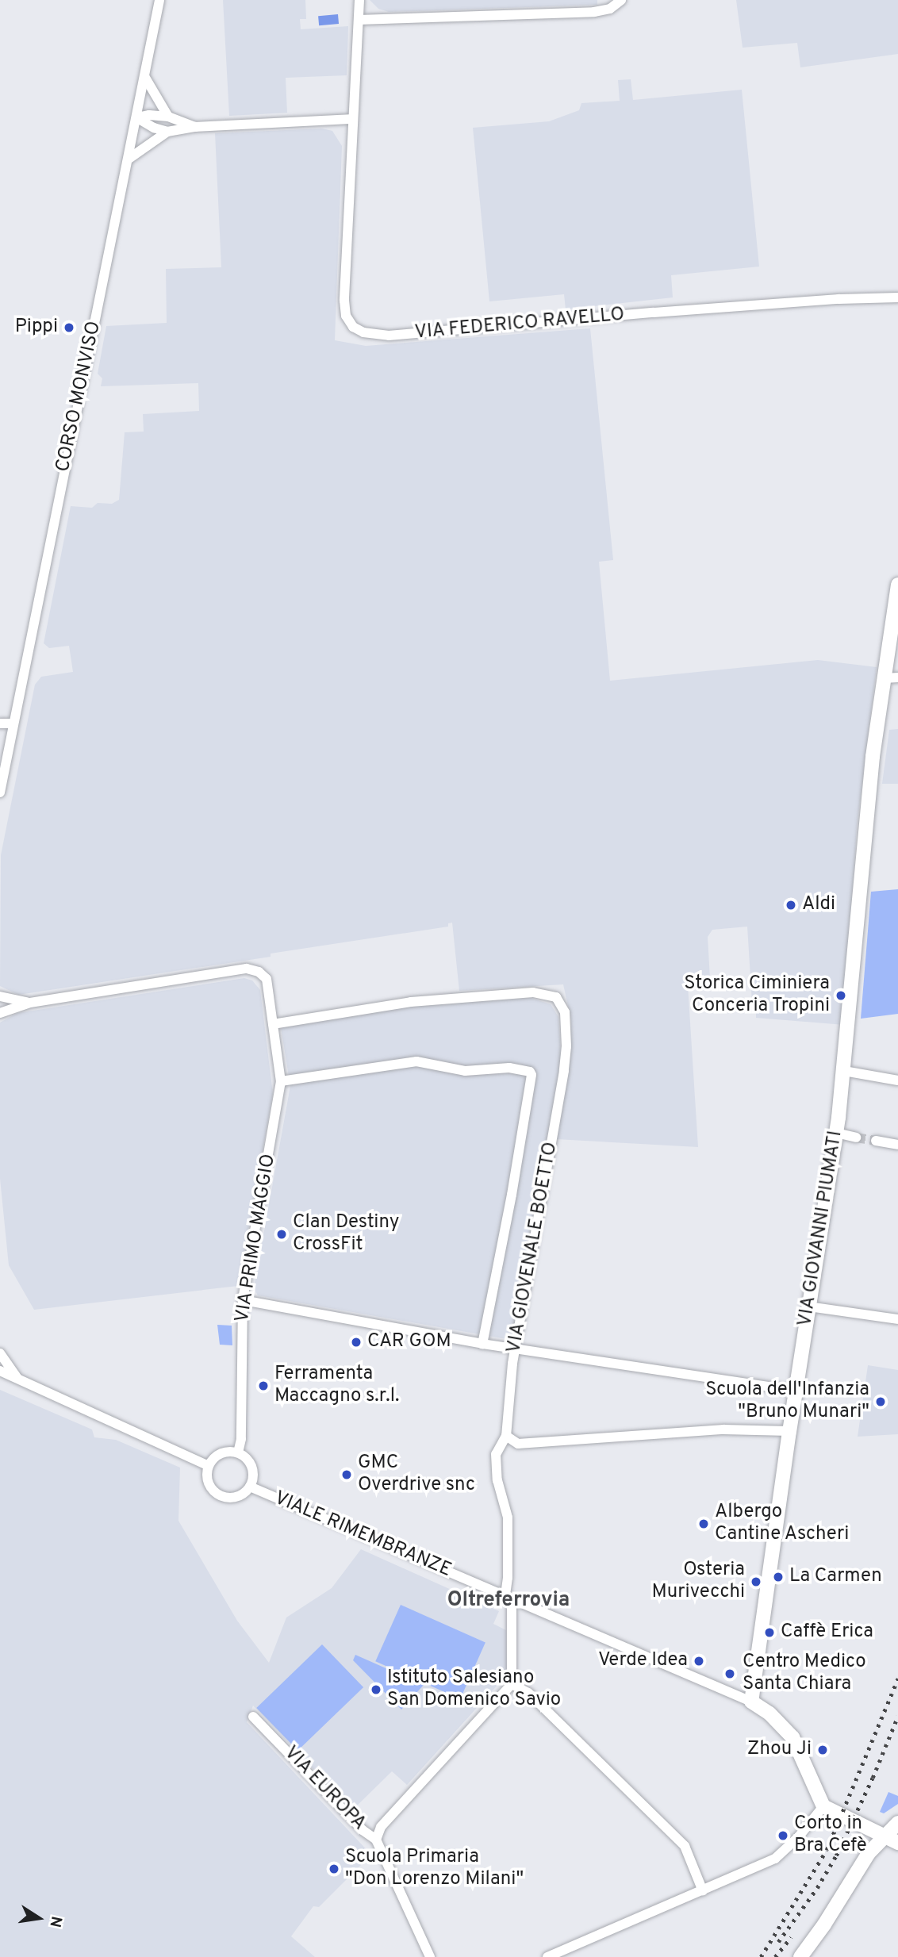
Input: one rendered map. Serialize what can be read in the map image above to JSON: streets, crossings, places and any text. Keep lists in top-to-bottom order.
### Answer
{
  "streets": {
    "street": [
      "VIA FEDERICO RAVELLO",
      "CORSO MONVISO",
      "VIA GIOVANNI PIUMATI",
      "VIA PRIMO MAGGIO",
      "VIA GIOVENALE BOETTO",
      "VIALE RIMEMBRANZE",
      "VIA EUROPA"
    ]
  },
  "crossings": [
    ["VIA GIOVANNI PIUMATI", "VIALE RIMEMBRANZE"],
    ["VIA PRIMO MAGGIO", "VIA GIOVENALE BOETTO"],
    ["VIA PRIMO MAGGIO", "VIALE RIMEMBRANZE"],
    ["VIA GIOVENALE BOETTO", "VIALE RIMEMBRANZE"]
  ],
  "districts": ["Oltreferrovia"],
  "places": [
    "Pippi",
    "Aldi",
    "Storica Ciminiera Conceria Tropini",
    "Clan Destiny CrossFit",
    "CAR GOM",
    "Ferramenta Maccagno s.r.l.",
    "Scuola dell'Infanzia \"Bruno Munari\"",
    "GMC Overdrive snc",
    "Albergo Cantine Ascheri",
    "La Carmen",
    "Osteria Murivecchi",
    "Caffè Erica",
    "Verde Idea",
    "Centro Medico Santa Chiara",
    "Istituto Salesiano San Domenico Savio",
    "Zhou Ji",
    "Corto in Bra Cefè",
    "Scuola Primaria \"Don Lorenzo Milani\""
  ],
  "north": "right"
}
